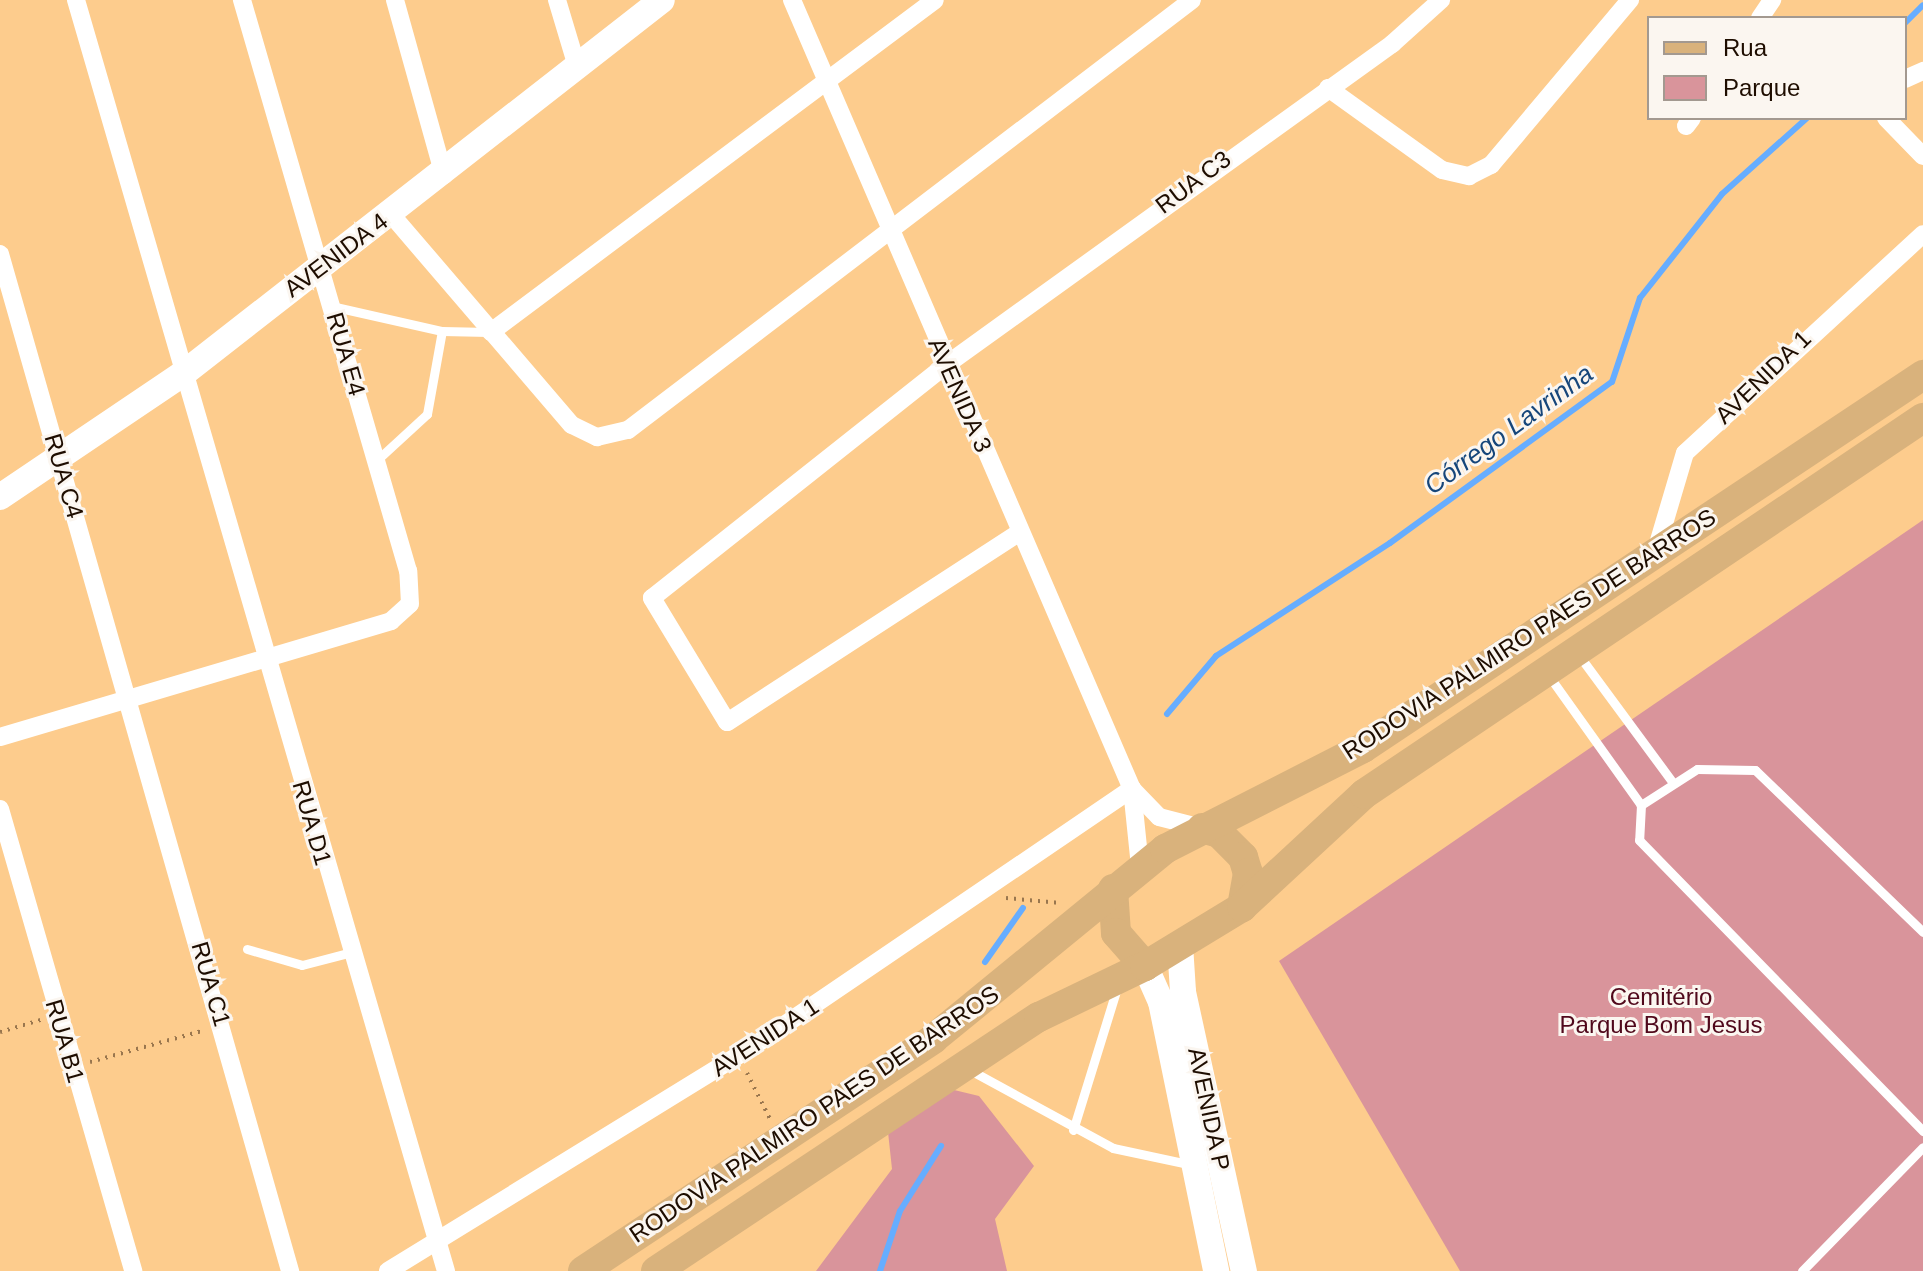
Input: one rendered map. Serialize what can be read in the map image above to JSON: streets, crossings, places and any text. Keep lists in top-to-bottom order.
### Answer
{
  "streets": {
    "main road": ["RODOVIA PALMIRO PAES DE BARROS"],
    "street": [
      "RUA C3",
      "AVENIDA 4",
      "RUA E4",
      "AVENIDA 1",
      "AVENIDA 3",
      "RUA C4",
      "RUA D1",
      "RUA C1",
      "RUA B1",
      "AVENIDA P"
    ]
  },
  "crossings": [
    ["RUA C3", "AVENIDA 3"],
    ["AVENIDA 4", "RUA E4"],
    ["AVENIDA 4", "RUA C4"],
    ["AVENIDA 4", "RUA D1"],
    ["RUA E4", "RUA D1"],
    ["AVENIDA 1", "AVENIDA 3"],
    ["AVENIDA 1", "RODOVIA PALMIRO PAES DE BARROS"],
    ["AVENIDA 1", "RUA D1"],
    ["RUA C4", "RUA C1"],
    ["RODOVIA PALMIRO PAES DE BARROS", "AVENIDA P"]
  ],
  "water": ["Córrego Lavrinha"],
  "parks": ["Cemitério Parque Bom Jesus"],
  "legend": ["Rua", "Parque"]
}
